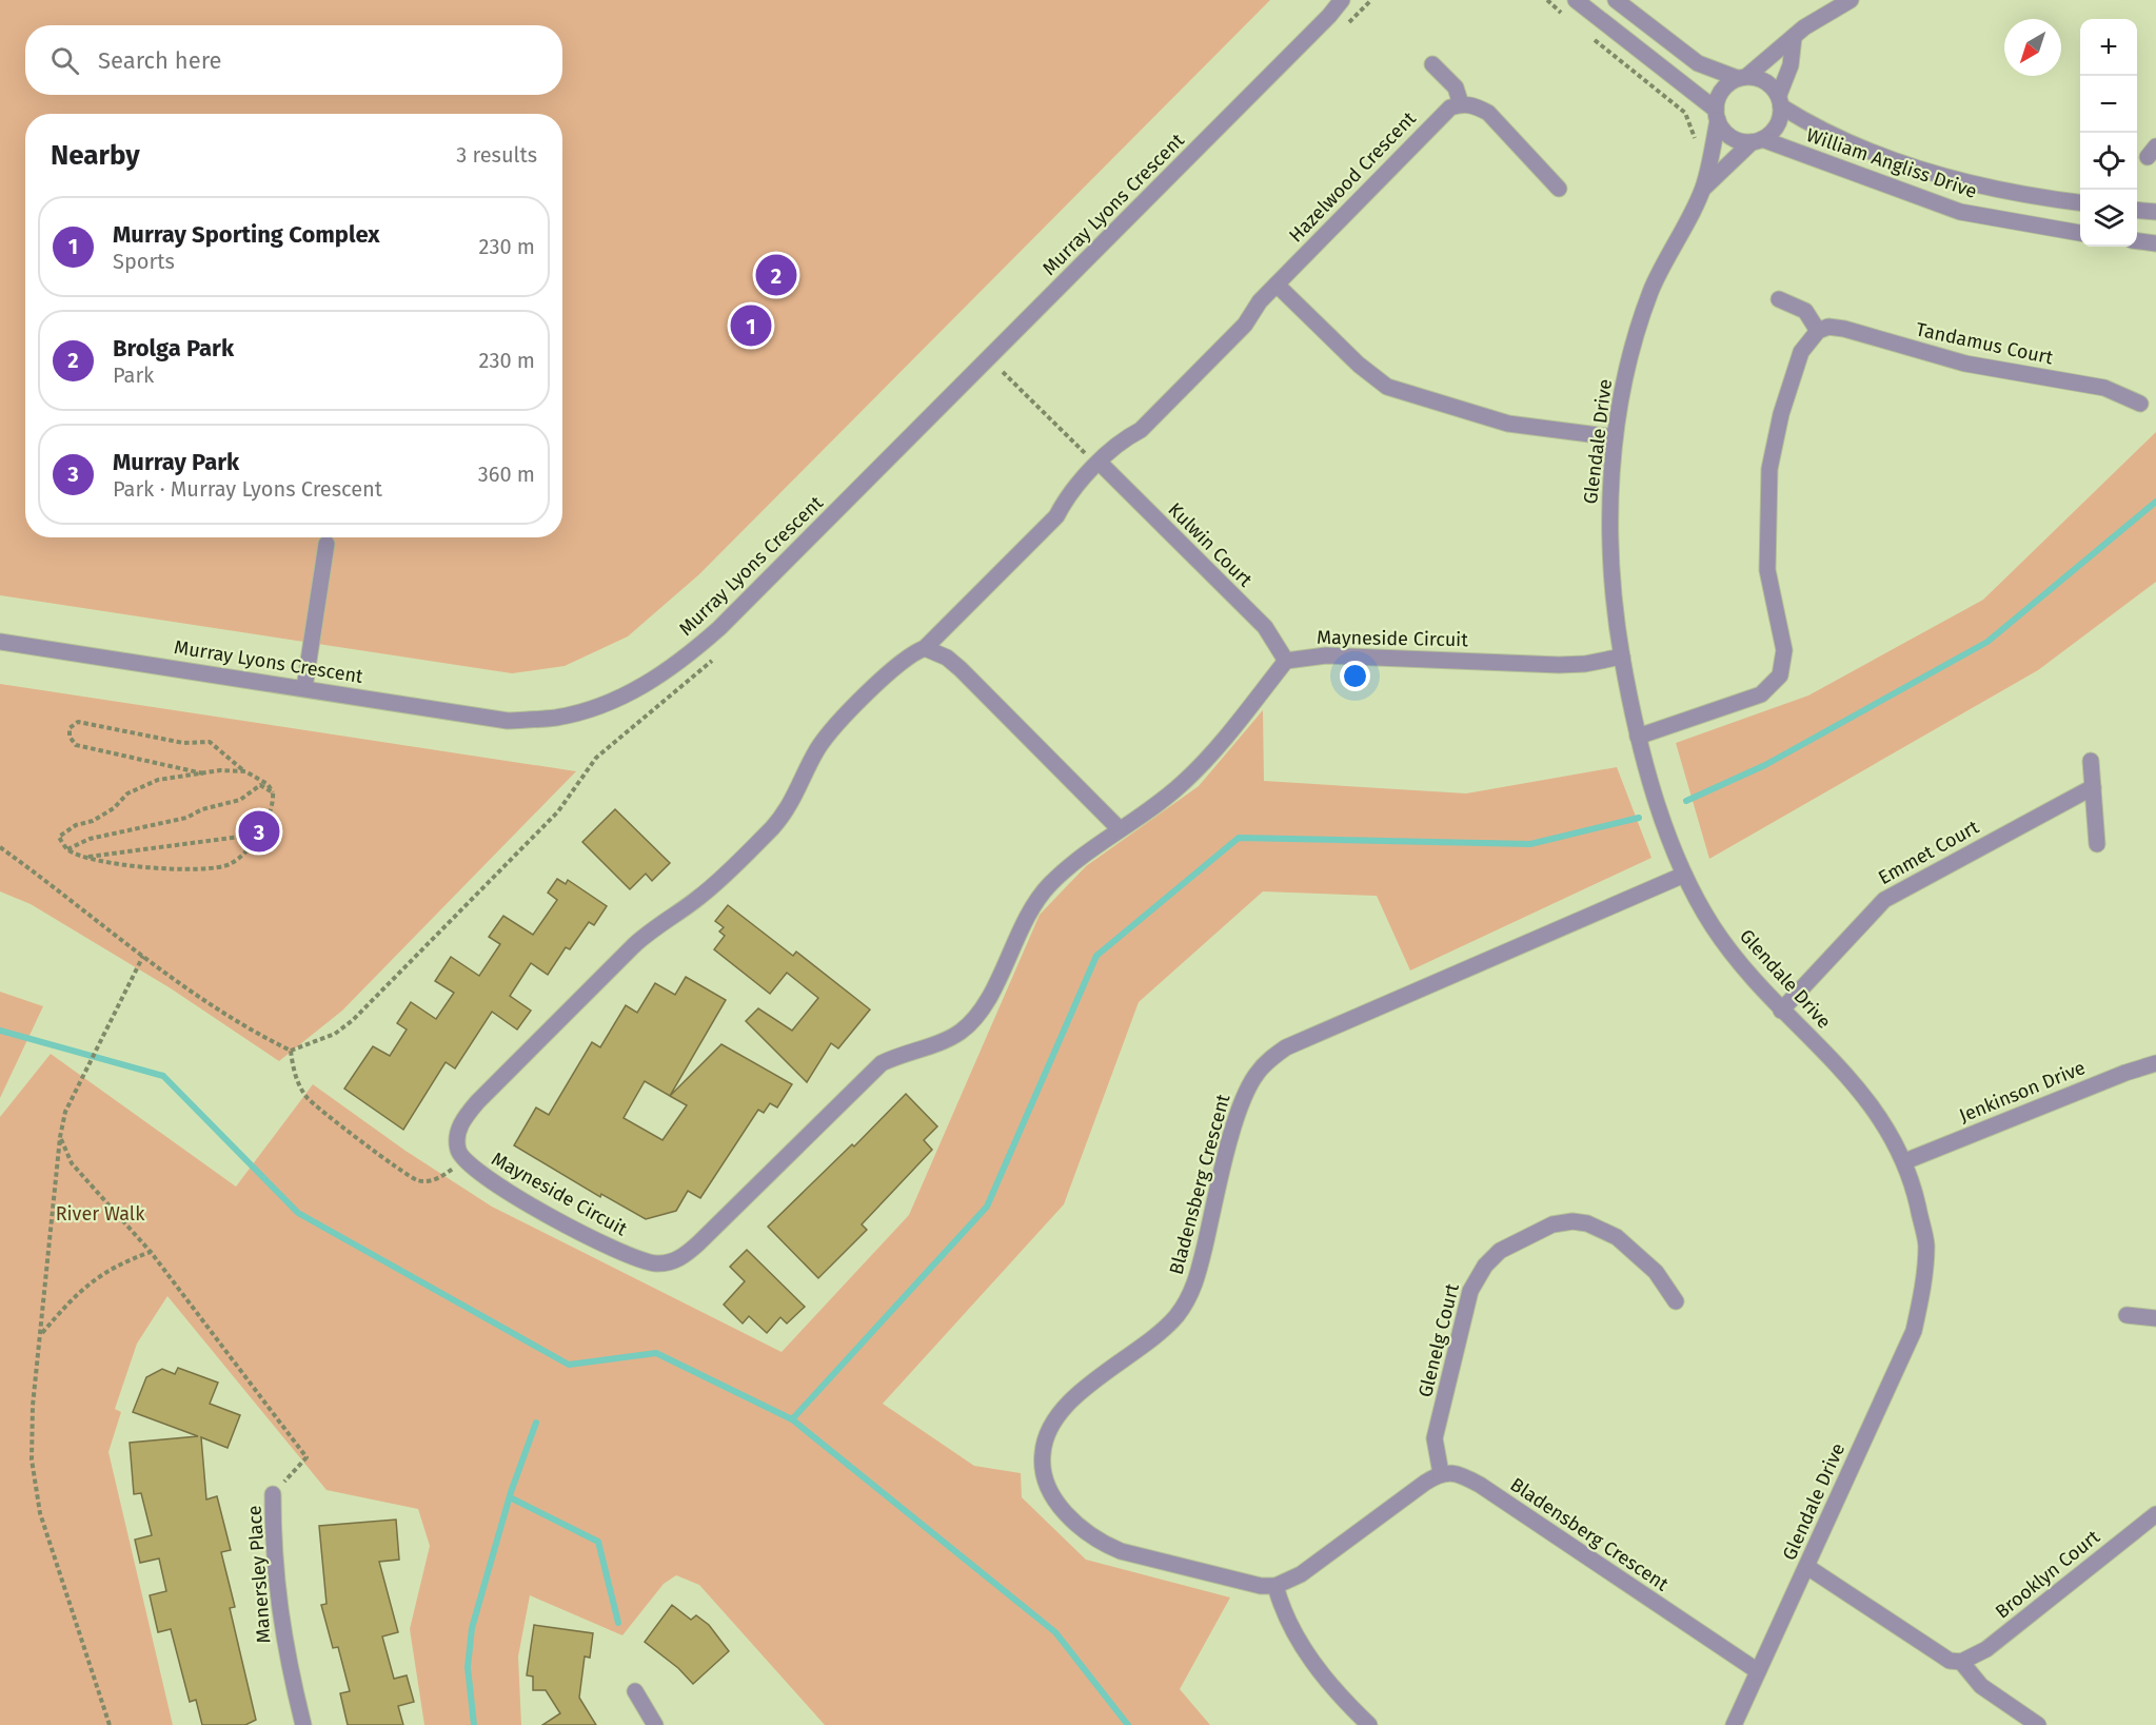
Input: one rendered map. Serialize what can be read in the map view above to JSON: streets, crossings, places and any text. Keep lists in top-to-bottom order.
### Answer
{
  "streets": {
    "street": [
      "William Angliss Drive",
      "Hazelwood Crescent",
      "Murray Lyons Crescent",
      "Tandamus Court",
      "Glendale Drive",
      "Kulwin Court",
      "Mayneside Circuit",
      "Emmet Court",
      "Jenkinson Drive",
      "Bladensberg Crescent",
      "Glenelg Court",
      "Manersley Place",
      "Brooklyn Court"
    ]
  },
  "crossings": [
    ["William Angliss Drive", "Glendale Drive"],
    ["Hazelwood Crescent", "Kulwin Court"],
    ["Hazelwood Crescent", "Mayneside Circuit"],
    ["Glendale Drive", "Mayneside Circuit"],
    ["Glendale Drive", "Emmet Court"],
    ["Glendale Drive", "Jenkinson Drive"],
    ["Glendale Drive", "Bladensberg Crescent"],
    ["Kulwin Court", "Mayneside Circuit"],
    ["Bladensberg Crescent", "Glenelg Court"]
  ],
  "parks": ["River Walk"],
  "north": "bottom left",
  "page": {
    "map_buttons": ["+", "−"],
    "search": "Search here",
    "heading": ["Nearby", "3 results"],
    "list": [
      {
        "mark": "1",
        "name": "Murray Sporting Complex",
        "note": "Sports",
        "value": "230 m"
      },
      {
        "mark": "2",
        "name": "Brolga Park",
        "note": "Park",
        "value": "230 m"
      },
      {
        "mark": "3",
        "name": "Murray Park",
        "note": "Park · Murray Lyons Crescent",
        "value": "360 m"
      }
    ],
    "pins": ["2", "1", "3"]
  }
}
